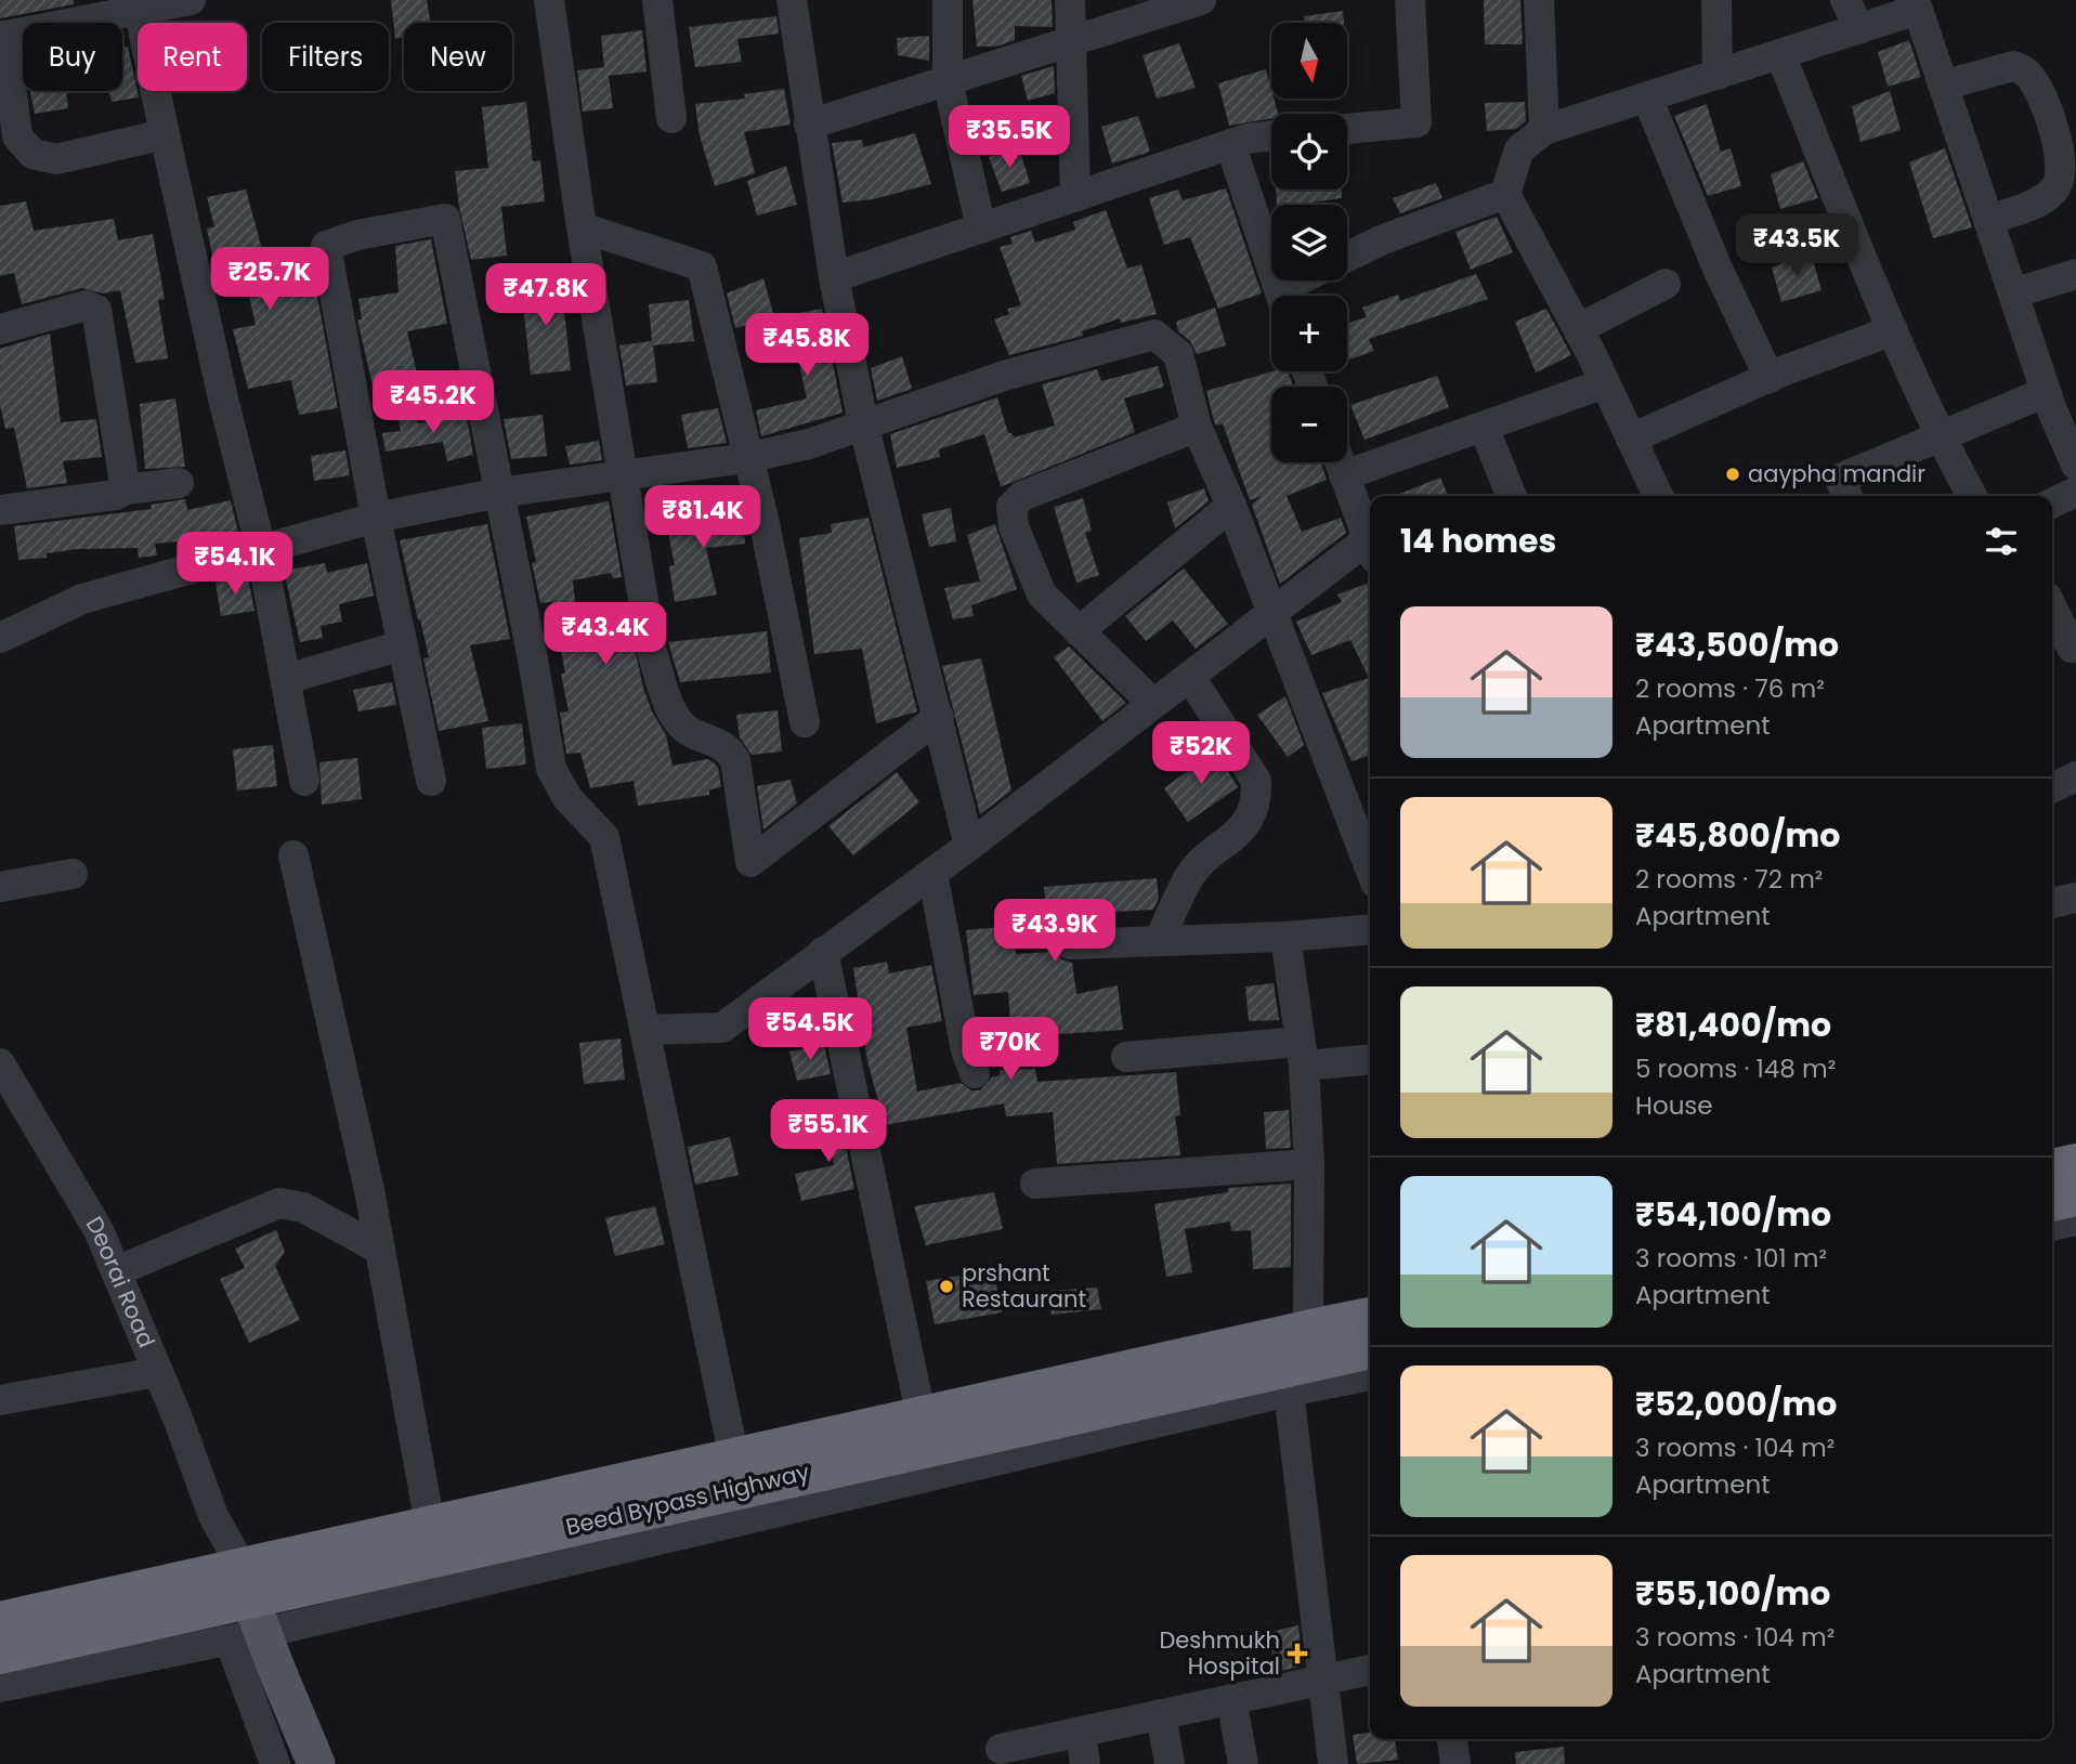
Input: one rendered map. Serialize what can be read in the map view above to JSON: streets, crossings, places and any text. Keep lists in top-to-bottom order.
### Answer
{
  "streets": {
    "highway": ["Beed Bypass Highway"],
    "street": ["Deorai Road"]
  },
  "places": {
    "other": ["aaypha mandir", "prshant Restaurant"],
    "health": ["Deshmukh Hospital"]
  },
  "north": "bottom",
  "page": {
    "map_buttons": ["+", "−"],
    "chip": [
      "Buy",
      "Rent",
      "Filters",
      "New"
    ],
    "price": [
      "₹35.5K",
      "₹43.5K",
      "₹25.7K",
      "₹47.8K",
      "₹45.8K",
      "₹45.2K",
      "₹81.4K",
      "₹54.1K",
      "₹43.4K",
      "₹52K",
      "₹43.9K",
      "₹54.5K",
      "₹70K",
      "₹55.1K"
    ],
    "heading": "14 homes",
    "list": [
      {
        "name": "₹43,500/mo",
        "note": "2 rooms · 76 m² · Apartment"
      },
      {
        "name": "₹45,800/mo",
        "note": "2 rooms · 72 m² · Apartment"
      },
      {
        "name": "₹81,400/mo",
        "note": "5 rooms · 148 m² · House"
      },
      {
        "name": "₹54,100/mo",
        "note": "3 rooms · 101 m² · Apartment"
      },
      {
        "name": "₹52,000/mo",
        "note": "3 rooms · 104 m² · Apartment"
      },
      {
        "name": "₹55,100/mo",
        "note": "3 rooms · 104 m² · Apartment"
      }
    ]
  }
}
